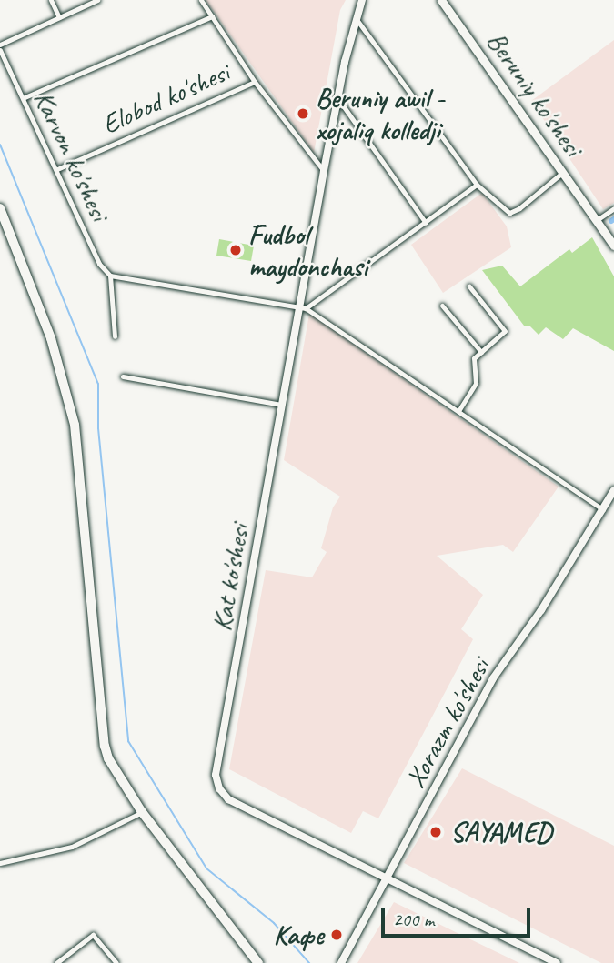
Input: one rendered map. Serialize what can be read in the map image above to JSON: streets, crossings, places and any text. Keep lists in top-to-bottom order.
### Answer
{
  "streets": {
    "main road": ["Beruniy ko'shesi"],
    "street": [
      "Elobod ko'shesi",
      "Karvon ko'shesi",
      "Kat ko'shesi",
      "Xorazm ko'shesi"
    ]
  },
  "crossings": [
    ["Elobod ko'shesi", "Karvon ko'shesi"],
    ["Kat ko'shesi", "Xorazm ko'shesi"]
  ],
  "places": [
    "Beruniy awil - xojaliq kolledji",
    "Fudbol maydonchasi",
    "SAYAMED",
    "Кафе"
  ],
  "scale_bar": "200 m"
}
